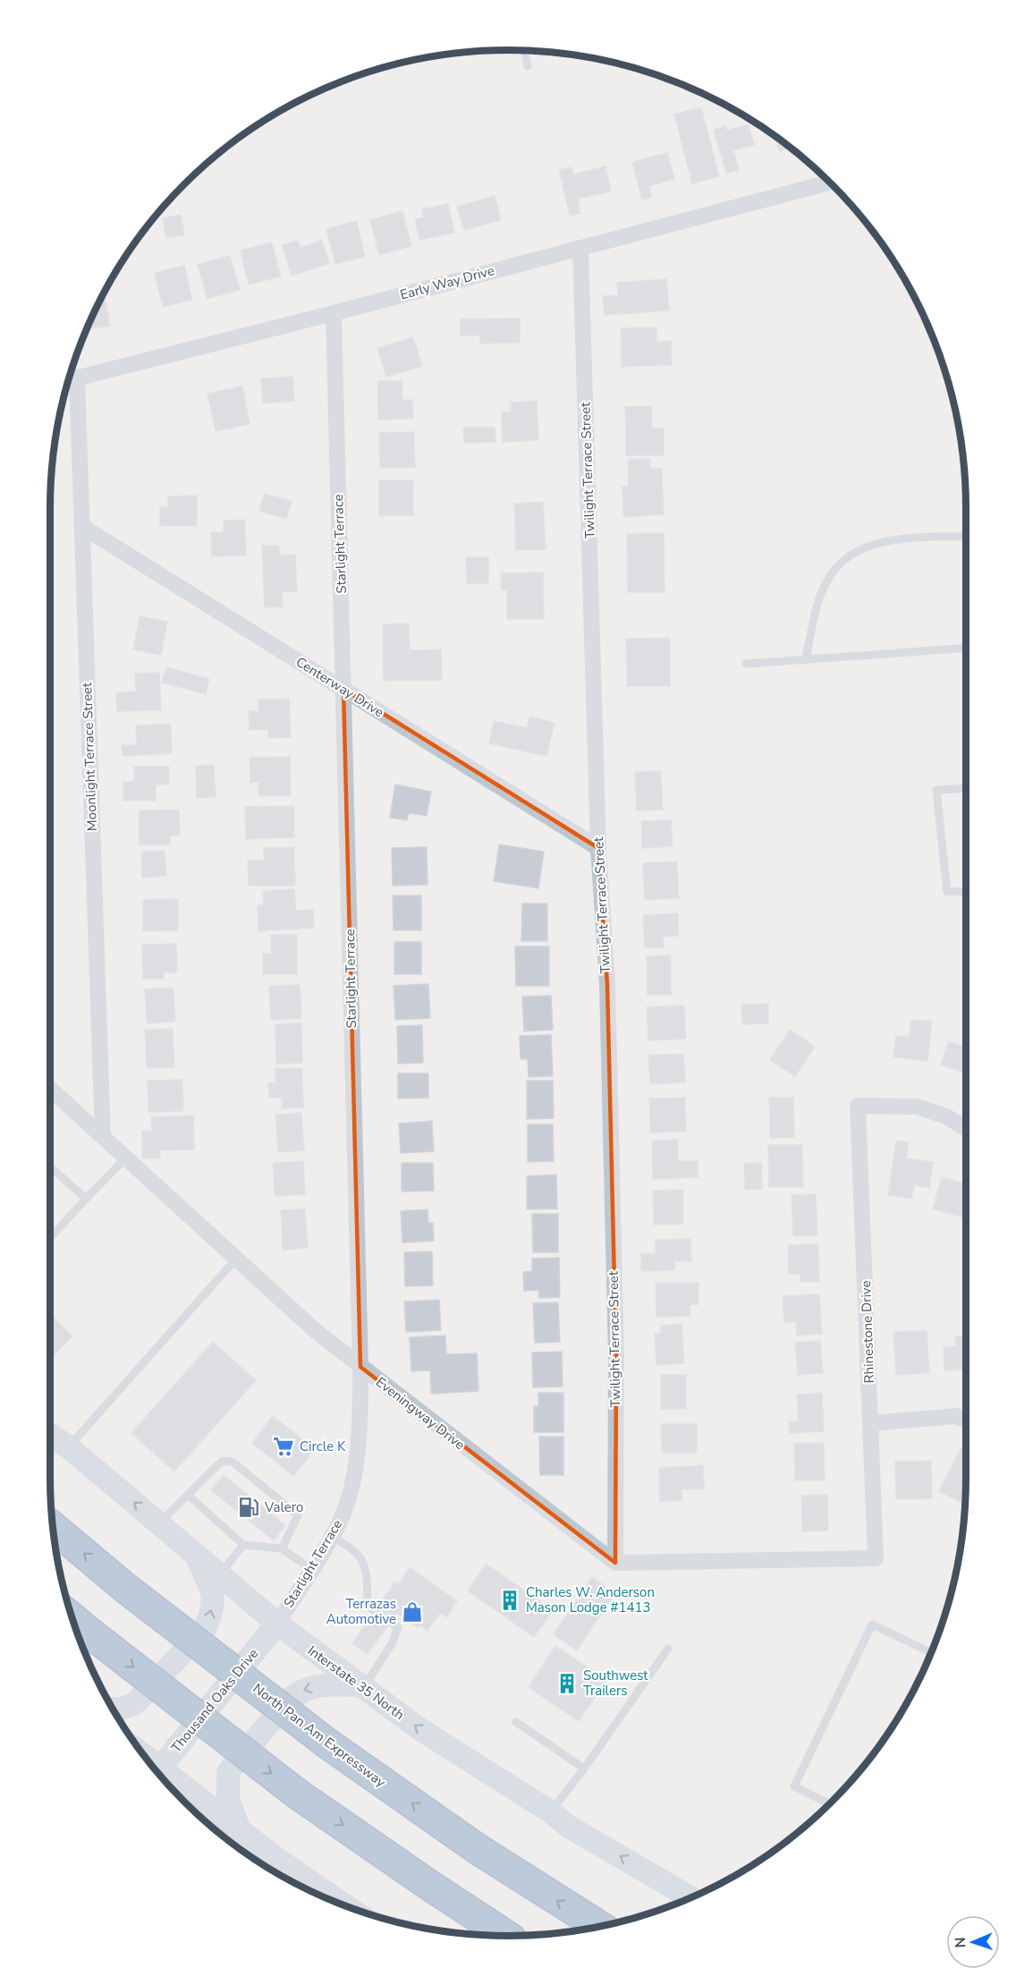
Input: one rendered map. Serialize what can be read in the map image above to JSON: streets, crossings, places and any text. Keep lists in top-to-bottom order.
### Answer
{
  "streets": {
    "highway": ["North Pan Am Expressway"],
    "main road": ["Interstate 35 North", "Thousand Oaks Drive"],
    "street": [
      "Early Way Drive",
      "Twilight Terrace Street",
      "Starlight Terrace",
      "Centerway Drive",
      "Moonlight Terrace Street",
      "Rhinestone Drive",
      "Eveningway Drive"
    ]
  },
  "crossings": [
    ["Early Way Drive", "Twilight Terrace Street"],
    ["Early Way Drive", "Starlight Terrace"],
    ["Early Way Drive", "Moonlight Terrace Street"],
    ["Twilight Terrace Street", "Centerway Drive"],
    ["Twilight Terrace Street", "Rhinestone Drive"],
    ["Twilight Terrace Street", "Eveningway Drive"],
    ["Starlight Terrace", "Centerway Drive"],
    ["Starlight Terrace", "Eveningway Drive"],
    ["Starlight Terrace", "Interstate 35 North"],
    ["Starlight Terrace", "Thousand Oaks Drive"],
    ["Centerway Drive", "Moonlight Terrace Street"],
    ["Moonlight Terrace Street", "Eveningway Drive"],
    ["Rhinestone Drive", "Eveningway Drive"],
    ["Interstate 35 North", "Thousand Oaks Drive"]
  ],
  "one_way": ["Interstate 35 North"],
  "places": {
    "supermarket": ["Circle K"],
    "fuel station": ["Valero"],
    "building": ["Charles W. Anderson Mason Lodge #1413", "Southwest Trailers"],
    "shop": ["Terrazas Automotive"]
  },
  "north": "left"
}
